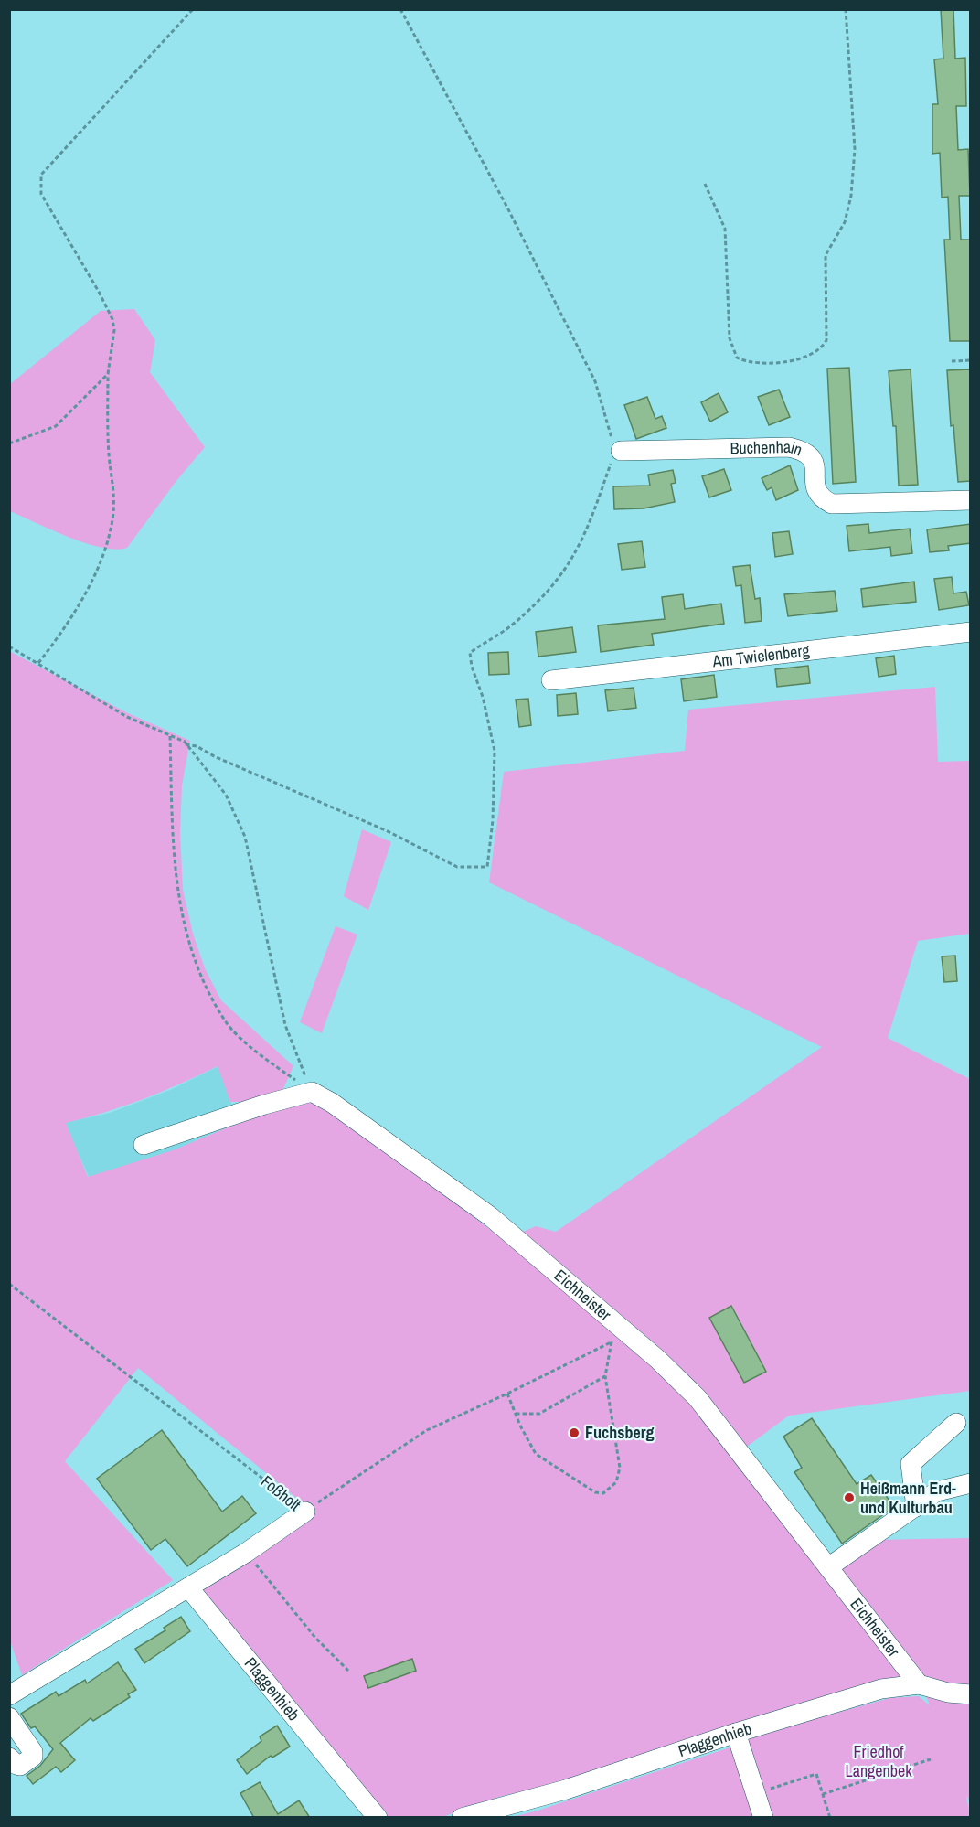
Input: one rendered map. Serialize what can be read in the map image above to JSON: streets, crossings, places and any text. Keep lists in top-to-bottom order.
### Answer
{
  "streets": {
    "street": [
      "Buchenhain",
      "Am Twielenberg",
      "Eichheister",
      "Foßholt",
      "Plaggenhieb"
    ]
  },
  "crossings": [
    ["Eichheister", "Plaggenhieb"],
    ["Foßholt", "Plaggenhieb"]
  ],
  "parks": ["Friedhof Langenbek"],
  "places": ["Fuchsberg", "Heißmann Erd- und Kulturbau"]
}
